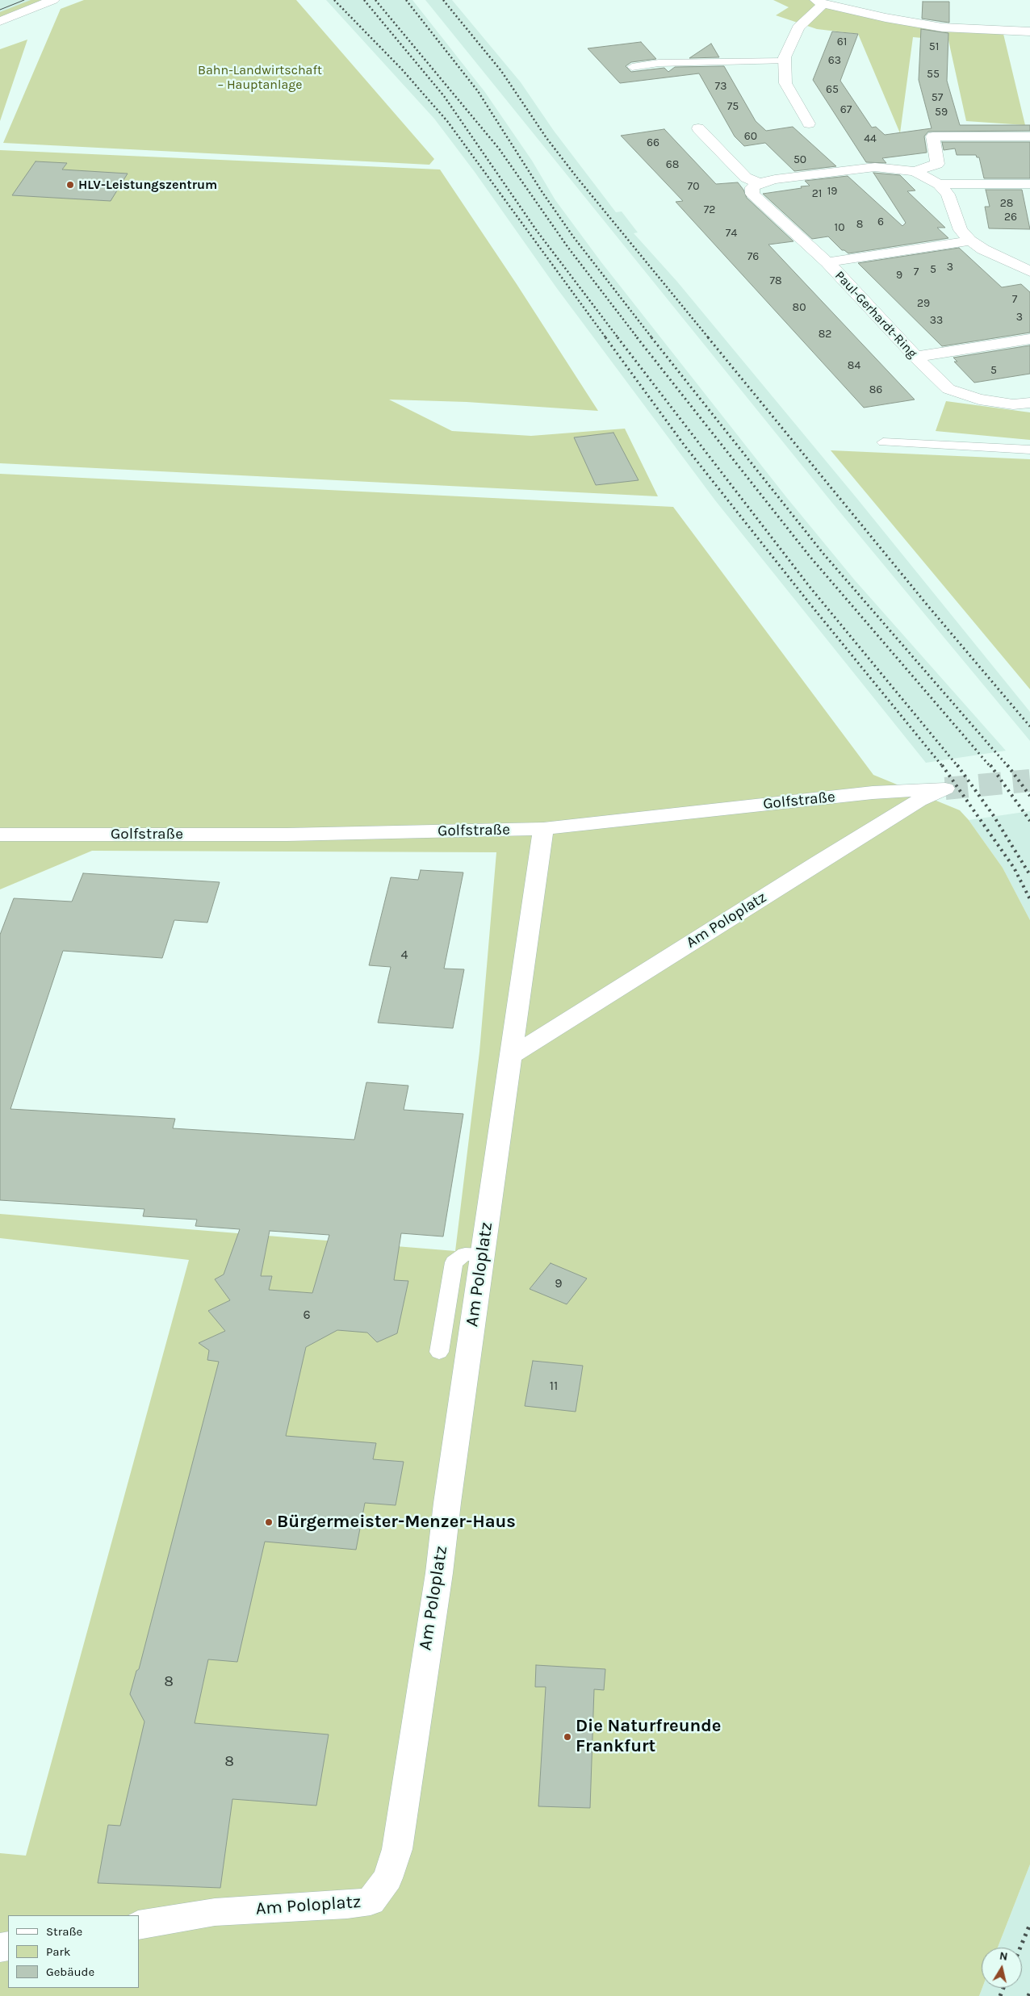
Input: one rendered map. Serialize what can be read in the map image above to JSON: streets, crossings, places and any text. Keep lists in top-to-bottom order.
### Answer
{
  "streets": {
    "street": ["Paul-Gerhardt-Ring", "Golfstraße", "Am Poloplatz"]
  },
  "crossings": [
    ["Golfstraße", "Am Poloplatz"]
  ],
  "parks": ["Bahn-Landwirtschaft – Hauptanlage"],
  "places": ["HLV-Leistungszentrum", "Bürgermeister-Menzer-Haus", "Die Naturfreunde Frankfurt"],
  "house_numbers": [
    "61",
    "51",
    "63",
    "55",
    "73",
    "65",
    "57",
    "75",
    "67",
    "59",
    "60",
    "44",
    "66",
    "50",
    "68",
    "70",
    "19",
    "21",
    "28",
    "72",
    "26",
    "6",
    "8",
    "10",
    "74",
    "76",
    "3",
    "5",
    "7",
    "9",
    "78",
    "7",
    "29",
    "80",
    "3",
    "33",
    "82",
    "84",
    "5",
    "86",
    "4",
    "9",
    "6",
    "11",
    "8",
    "8"
  ],
  "legend": ["Straße", "Park", "Gebäude"],
  "north": "top"
}
